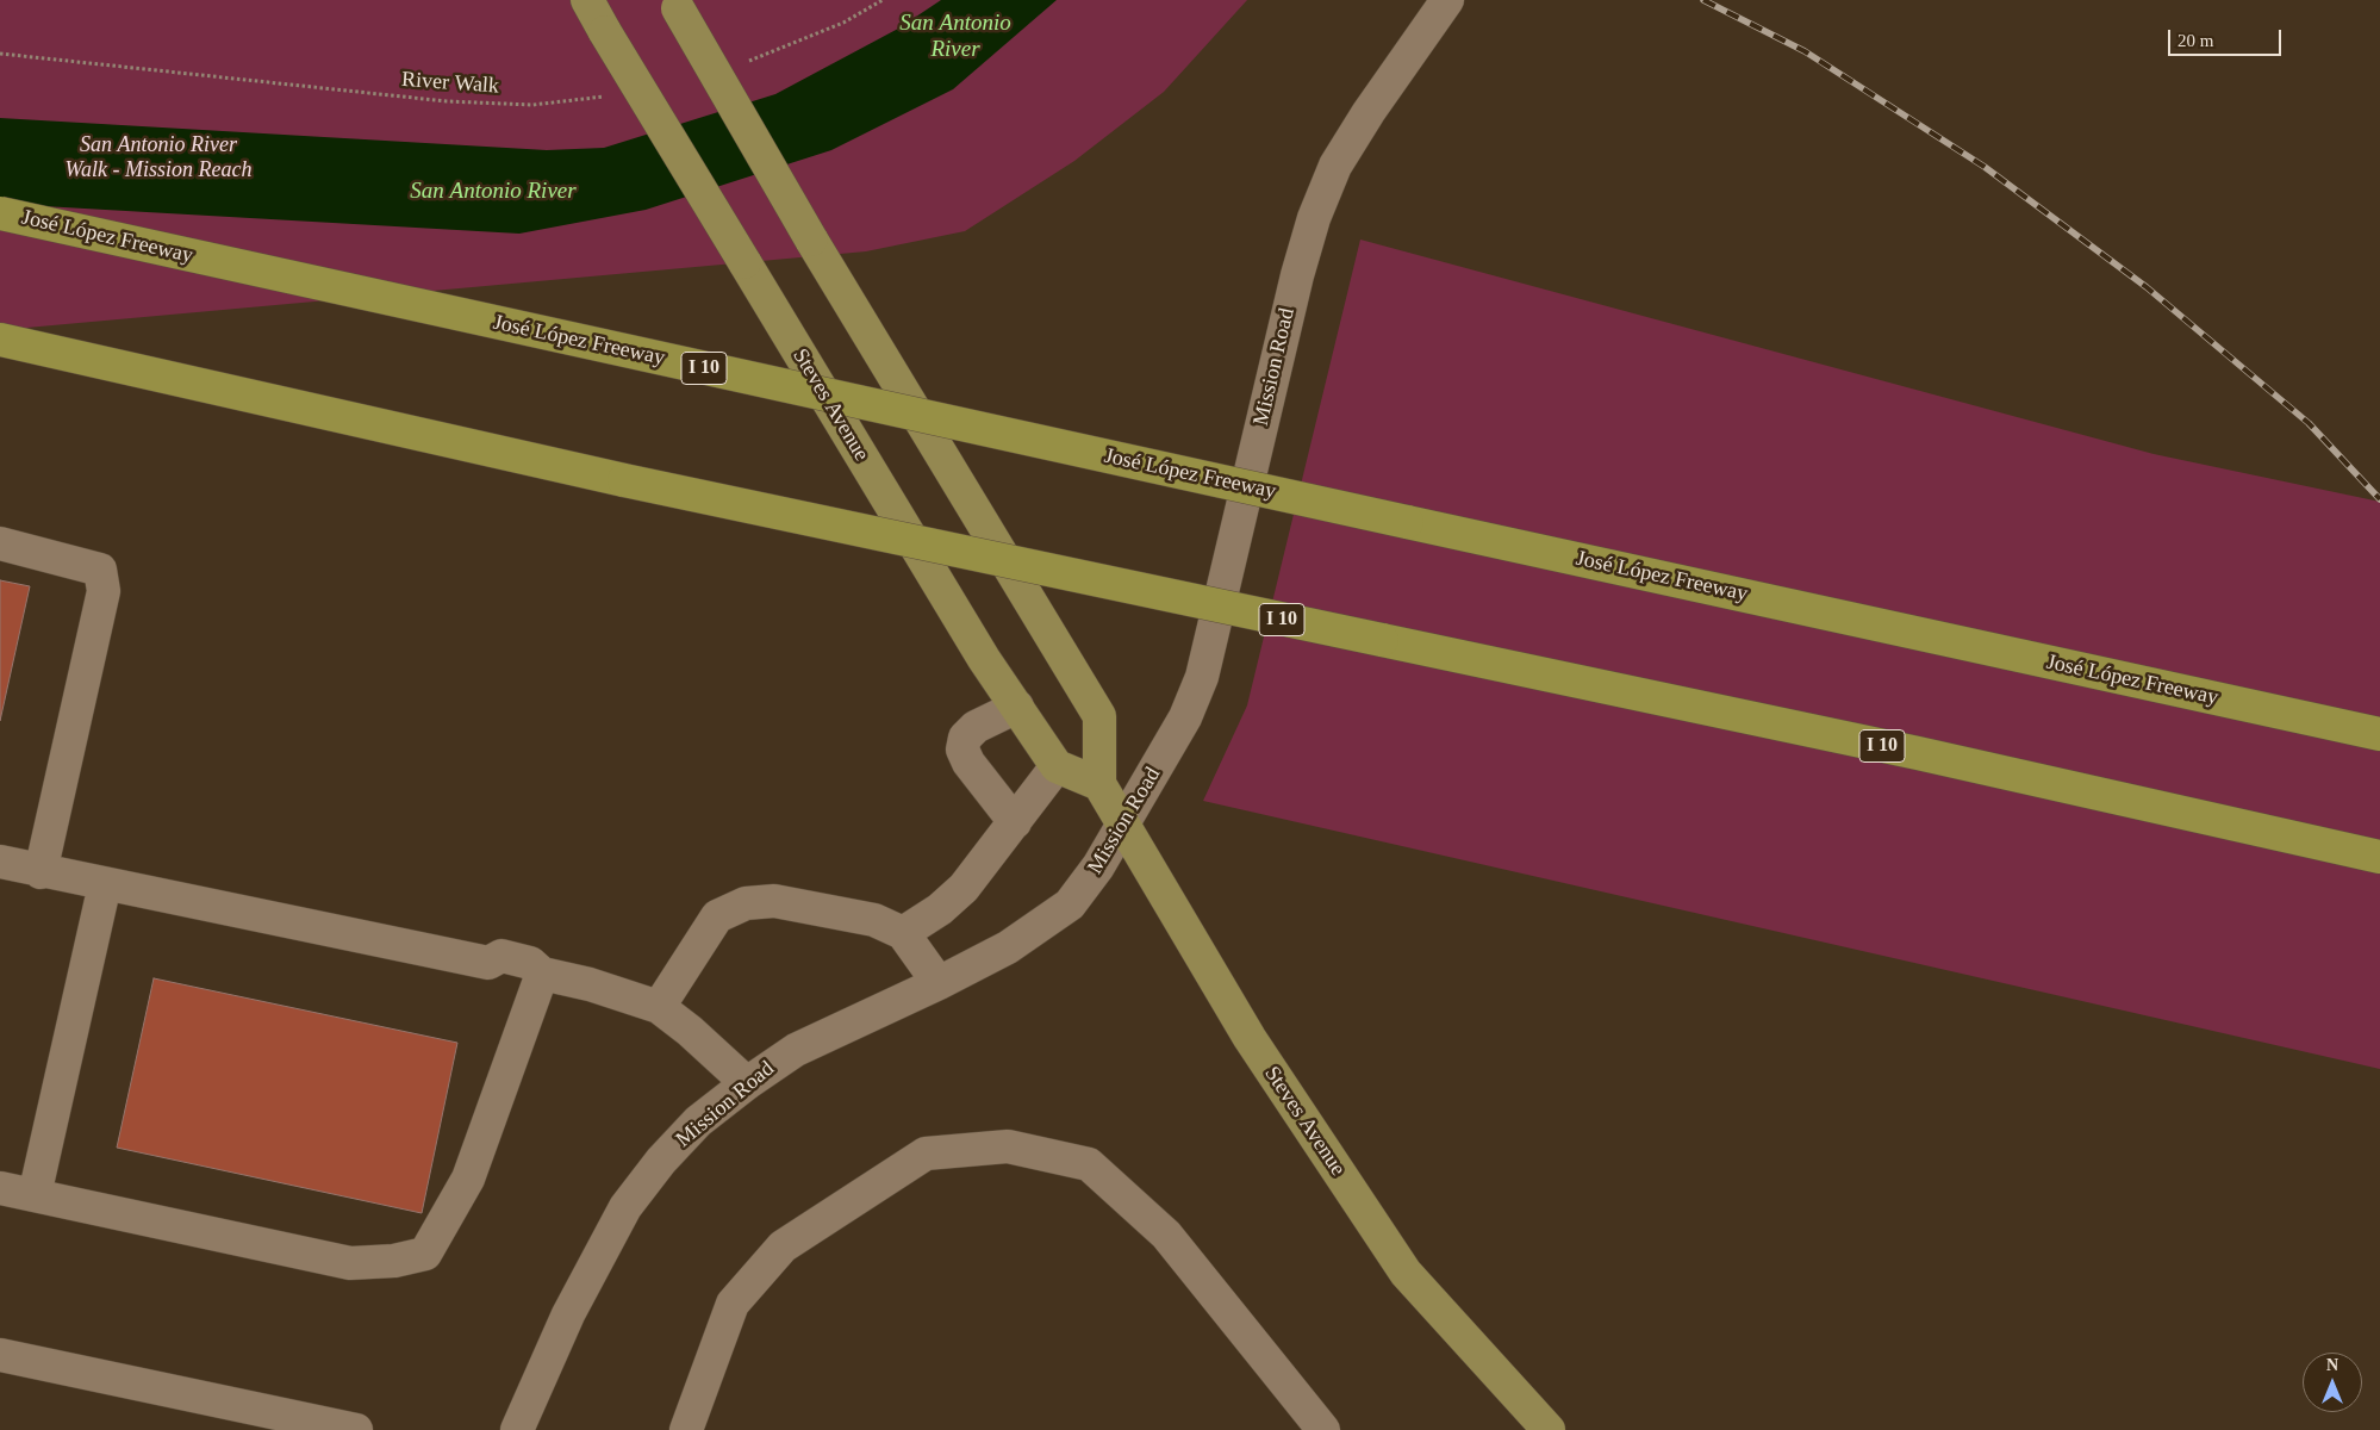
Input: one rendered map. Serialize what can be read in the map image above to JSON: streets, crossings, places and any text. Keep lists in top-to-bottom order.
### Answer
{
  "streets": {
    "highway": ["José López Freeway", "I 10"],
    "main road": ["Steves Avenue"],
    "street": ["Mission Road"],
    "path": ["River Walk"]
  },
  "crossings": [
    ["Mission Road", "Steves Avenue"]
  ],
  "water": ["San Antonio River"],
  "parks": ["San Antonio River Walk - Mission Reach"],
  "scale_bar": "20 m",
  "north": "top"
}
